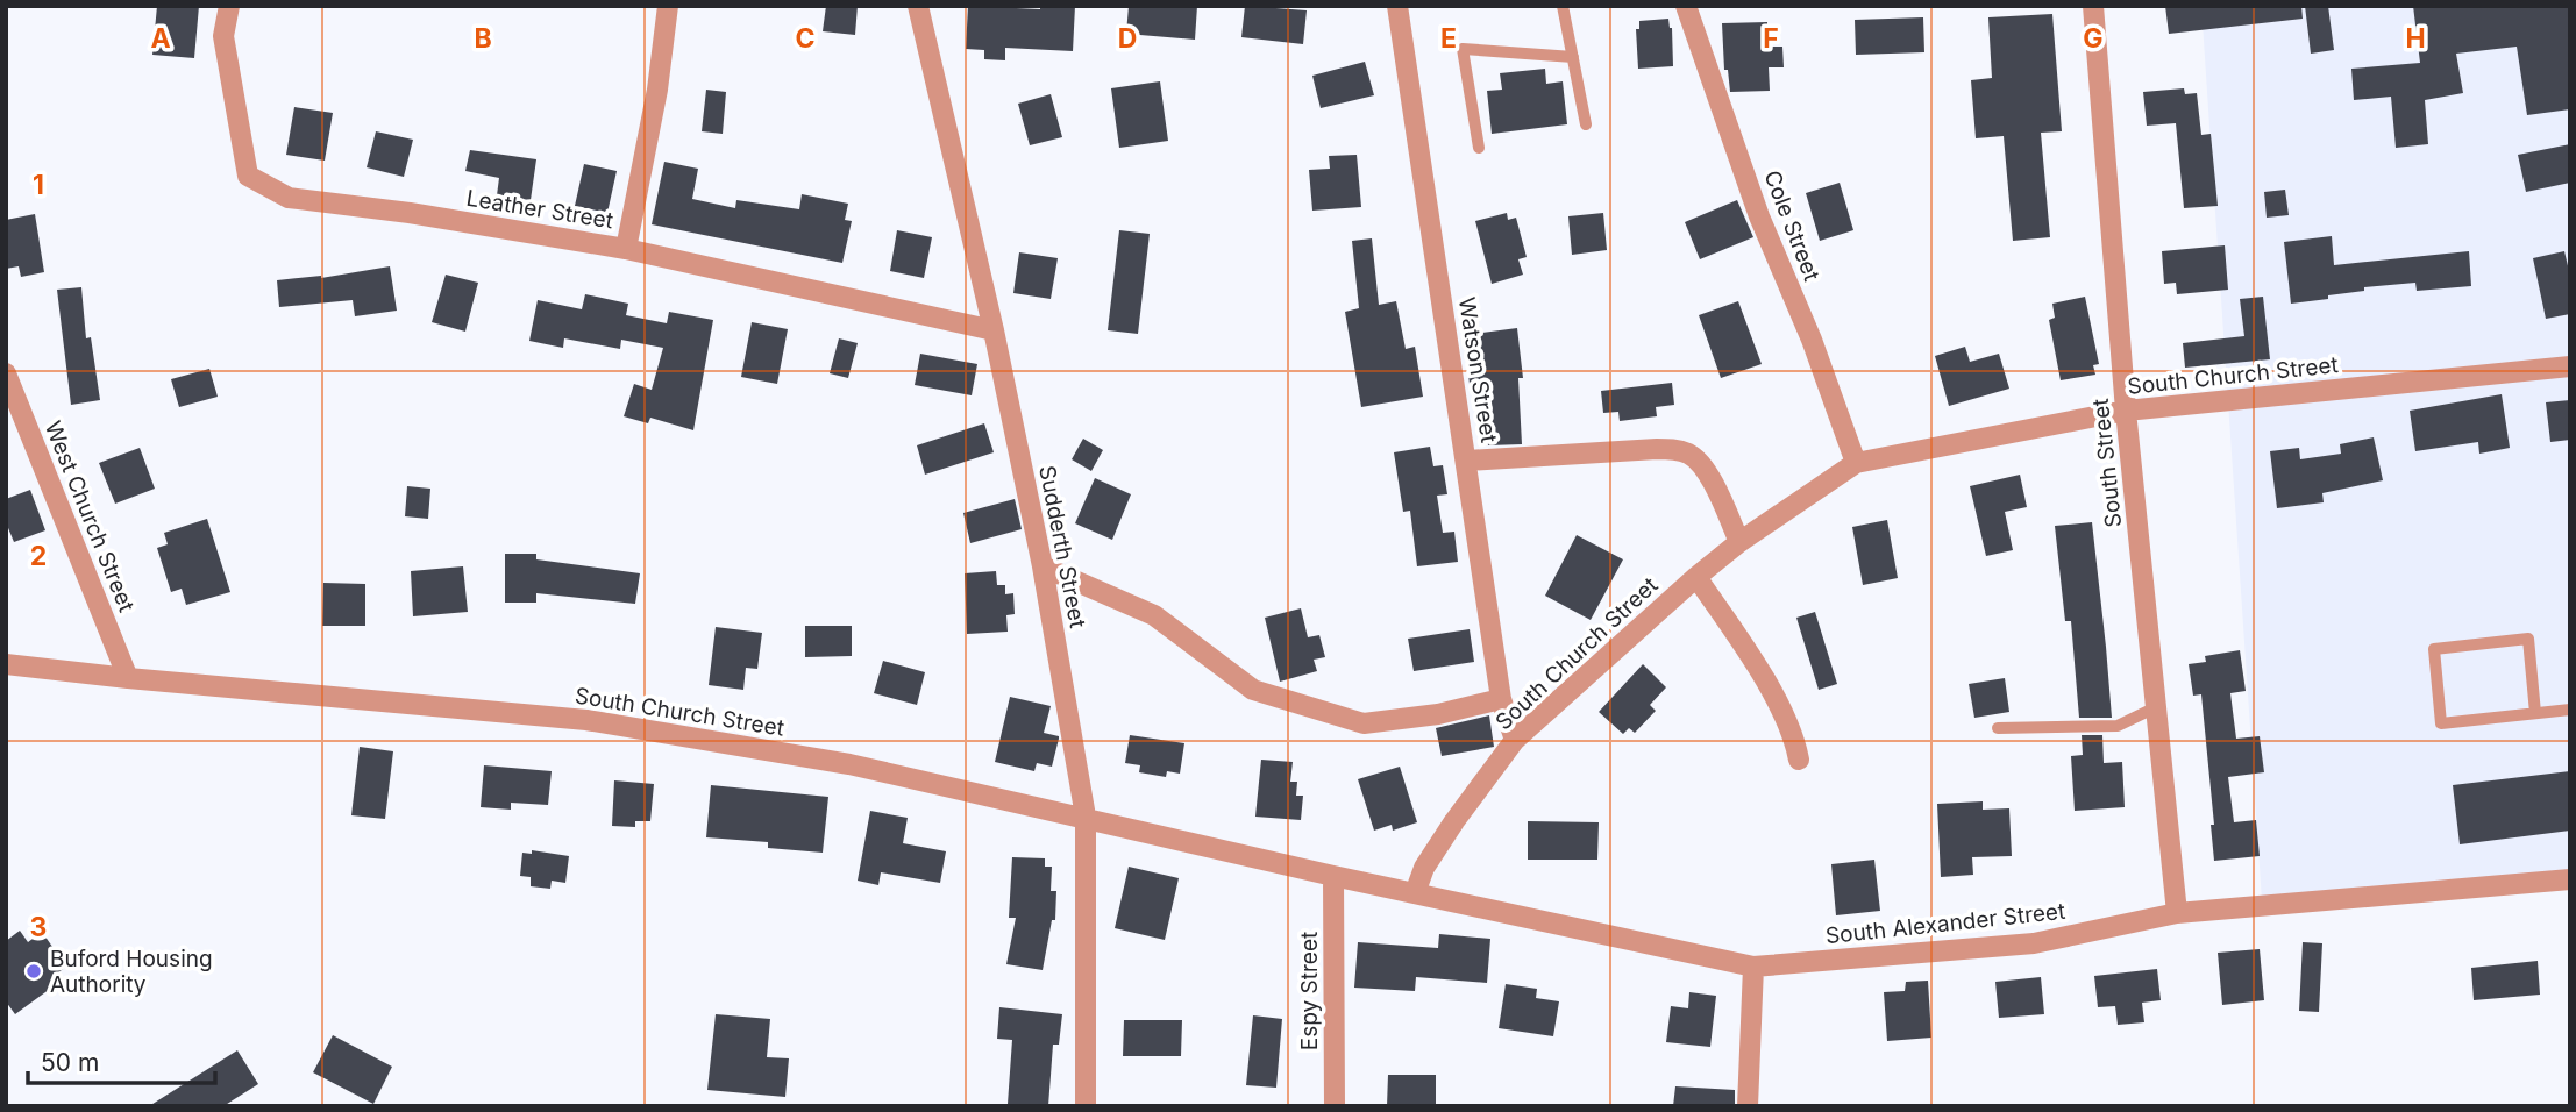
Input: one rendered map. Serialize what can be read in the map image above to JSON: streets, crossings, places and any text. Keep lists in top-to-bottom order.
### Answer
{
  "streets": {
    "street": [
      "Leather Street",
      "Cole Street",
      "Watson Street",
      "South Church Street",
      "South Street",
      "West Church Street",
      "Sudderth Street",
      "South Alexander Street",
      "Espy Street"
    ]
  },
  "crossings": [
    ["Leather Street", "Sudderth Street"],
    ["Cole Street", "South Church Street"],
    ["Watson Street", "South Church Street"],
    ["South Church Street", "South Street"],
    ["South Church Street", "West Church Street"],
    ["South Church Street", "Sudderth Street"],
    ["South Church Street", "South Alexander Street"],
    ["South Church Street", "Espy Street"],
    ["South Street", "South Alexander Street"],
    ["South Alexander Street", "Espy Street"]
  ],
  "places": ["Buford Housing Authority"],
  "scale_bar": "50 m",
  "grid": {
    "columns": [
      "A",
      "B",
      "C",
      "D",
      "E",
      "F",
      "G",
      "H"
    ],
    "rows": ["1", "2", "3"]
  }
}
